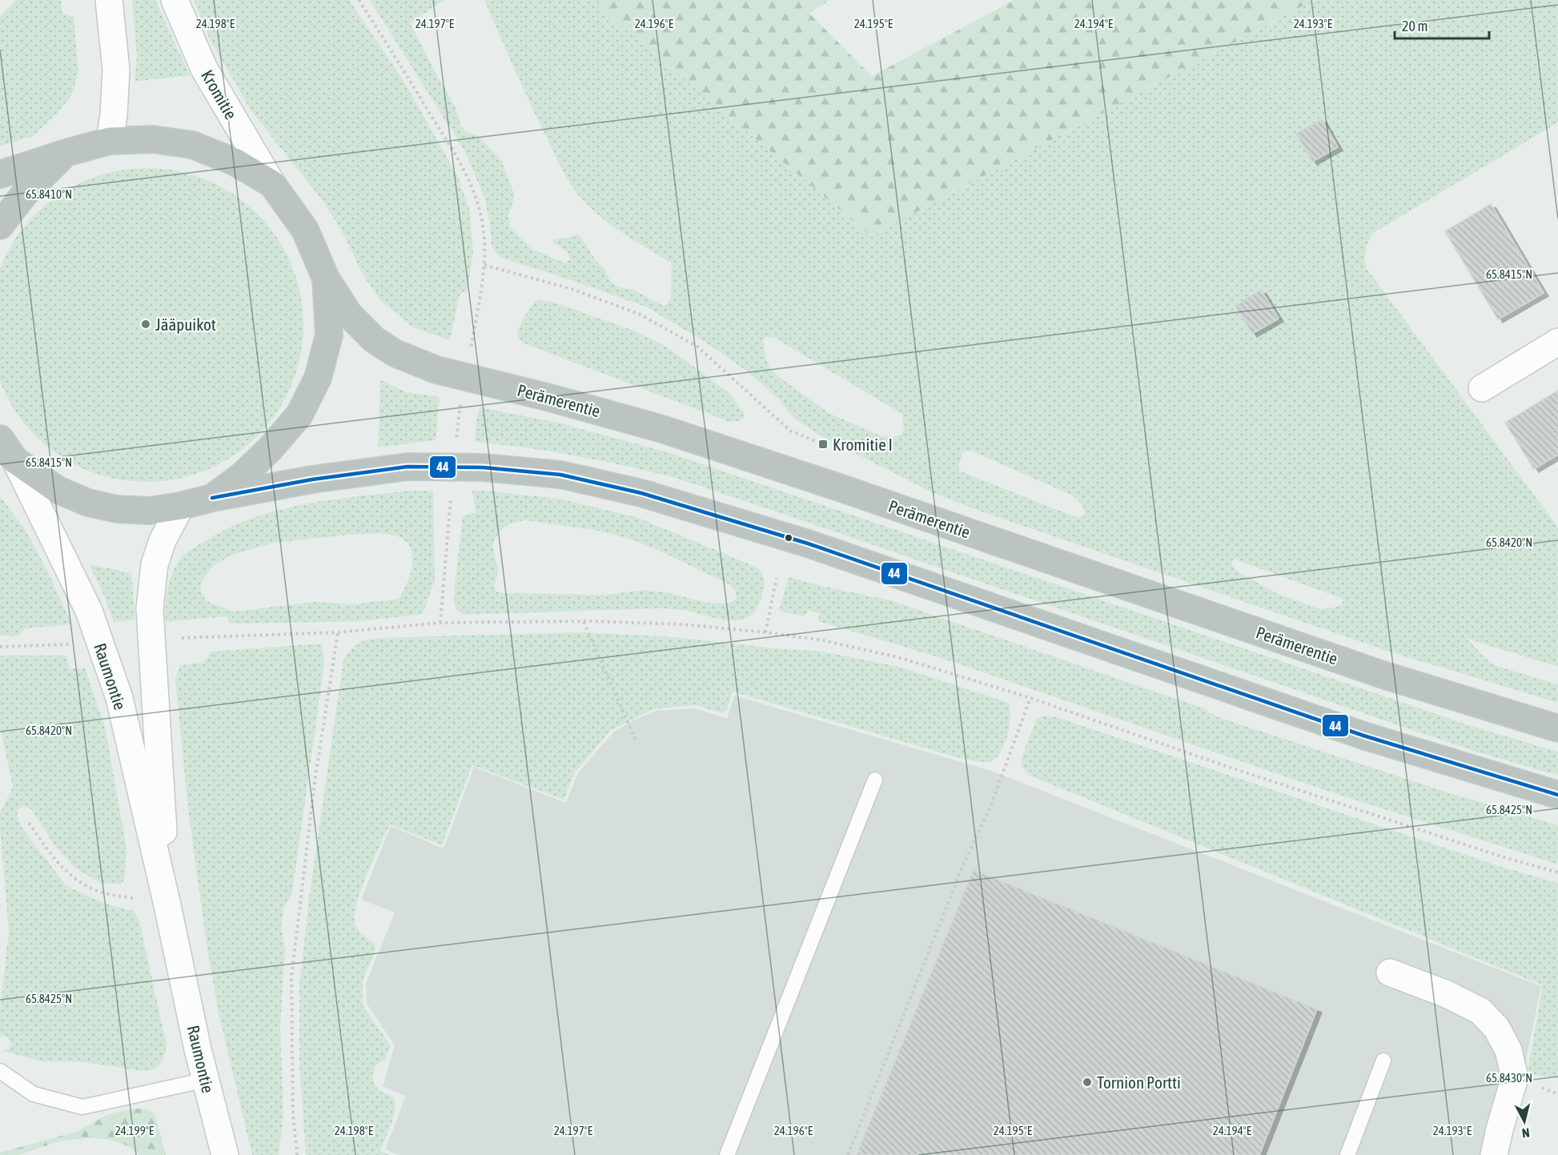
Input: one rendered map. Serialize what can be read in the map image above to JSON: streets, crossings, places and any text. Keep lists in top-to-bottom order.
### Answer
{
  "streets": {
    "highway": ["Perämerentie"],
    "main road": ["Kromitie", "Raumontie"]
  },
  "places": {
    "other": ["Jääpuikot", "Tornion Portti"],
    "transit": ["Kromitie I"]
  },
  "lines": ["transit line 44"],
  "scale_bar": "20 m",
  "north": "bottom",
  "coordinates": [
    "24.198°E",
    "24.197°E",
    "24.196°E",
    "24.195°E",
    "24.194°E",
    "24.193°E",
    "65.8410°N",
    "65.8415°N",
    "65.8420°N",
    "65.8425°N",
    "65.8430°N",
    "24.199°E"
  ]
}
